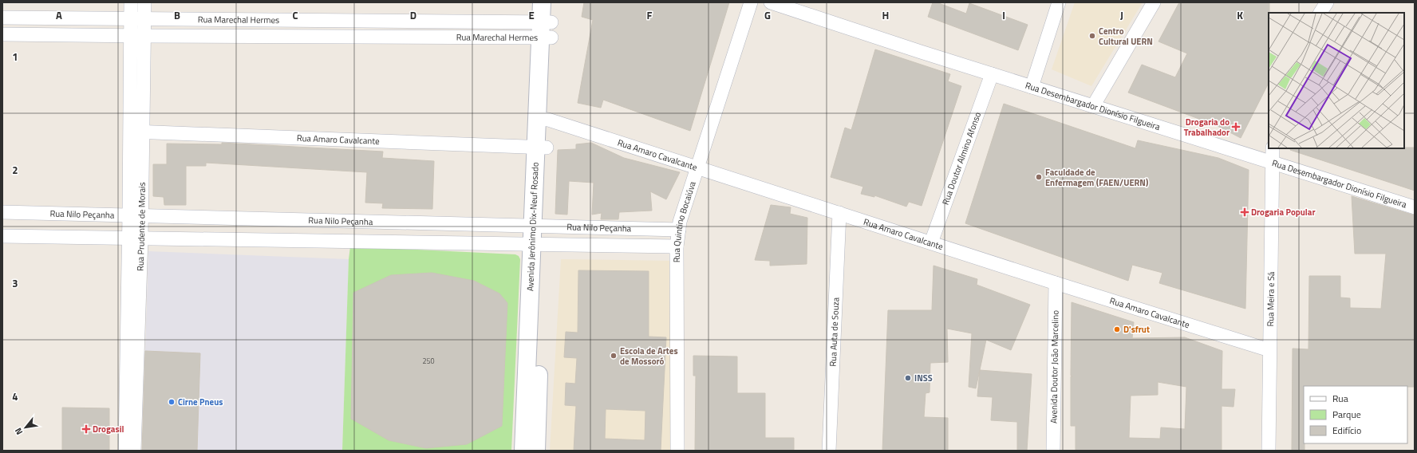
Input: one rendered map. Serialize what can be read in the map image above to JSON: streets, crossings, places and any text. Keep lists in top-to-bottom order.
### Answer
{
  "streets": {
    "main road": ["Avenida Jerônimo Dix-Neuf Rosado"],
    "street": [
      "Rua Marechal Hermes",
      "Rua Desembargador Dionísio Filgueira",
      "Rua Amaro Cavalcante",
      "Rua Doutor Almino Afonso",
      "Rua Nilo Peçanha",
      "Rua Quintino Bocaiúva",
      "Rua Prudente de Morais",
      "Rua Meira e Sá",
      "Rua Auta de Souza",
      "Avenida Doutor João Marcelino"
    ]
  },
  "crossings": [
    ["Rua Marechal Hermes", "Rua Prudente de Morais"],
    ["Rua Marechal Hermes", "Avenida Jerônimo Dix-Neuf Rosado"],
    ["Rua Desembargador Dionísio Filgueira", "Rua Doutor Almino Afonso"],
    ["Rua Desembargador Dionísio Filgueira", "Rua Meira e Sá"],
    ["Rua Amaro Cavalcante", "Rua Doutor Almino Afonso"],
    ["Rua Amaro Cavalcante", "Rua Quintino Bocaiúva"],
    ["Rua Amaro Cavalcante", "Rua Prudente de Morais"],
    ["Rua Amaro Cavalcante", "Avenida Jerônimo Dix-Neuf Rosado"],
    ["Rua Amaro Cavalcante", "Rua Meira e Sá"],
    ["Rua Amaro Cavalcante", "Rua Auta de Souza"],
    ["Rua Amaro Cavalcante", "Avenida Doutor João Marcelino"],
    ["Rua Nilo Peçanha", "Rua Quintino Bocaiúva"],
    ["Rua Nilo Peçanha", "Rua Prudente de Morais"],
    ["Rua Nilo Peçanha", "Avenida Jerônimo Dix-Neuf Rosado"]
  ],
  "places": {
    "other": [
      "Centro Cultural UERN",
      "Faculdade de Enfermagem (FAEN/UERN)",
      "D'sfrut",
      "Escola de Artes de Mossoró",
      "INSS",
      "Cirne Pneus"
    ],
    "health": ["Drogaria do Trabalhador", "Drogaria Popular", "Drogasil"]
  },
  "house_numbers": ["250"],
  "legend": ["Rua", "Parque", "Edifício"],
  "north": "bottom left",
  "grid": {
    "columns": [
      "A",
      "B",
      "C",
      "D",
      "E",
      "F",
      "G",
      "H",
      "I",
      "J",
      "K"
    ],
    "rows": [
      "1",
      "2",
      "3",
      "4"
    ]
  }
}
